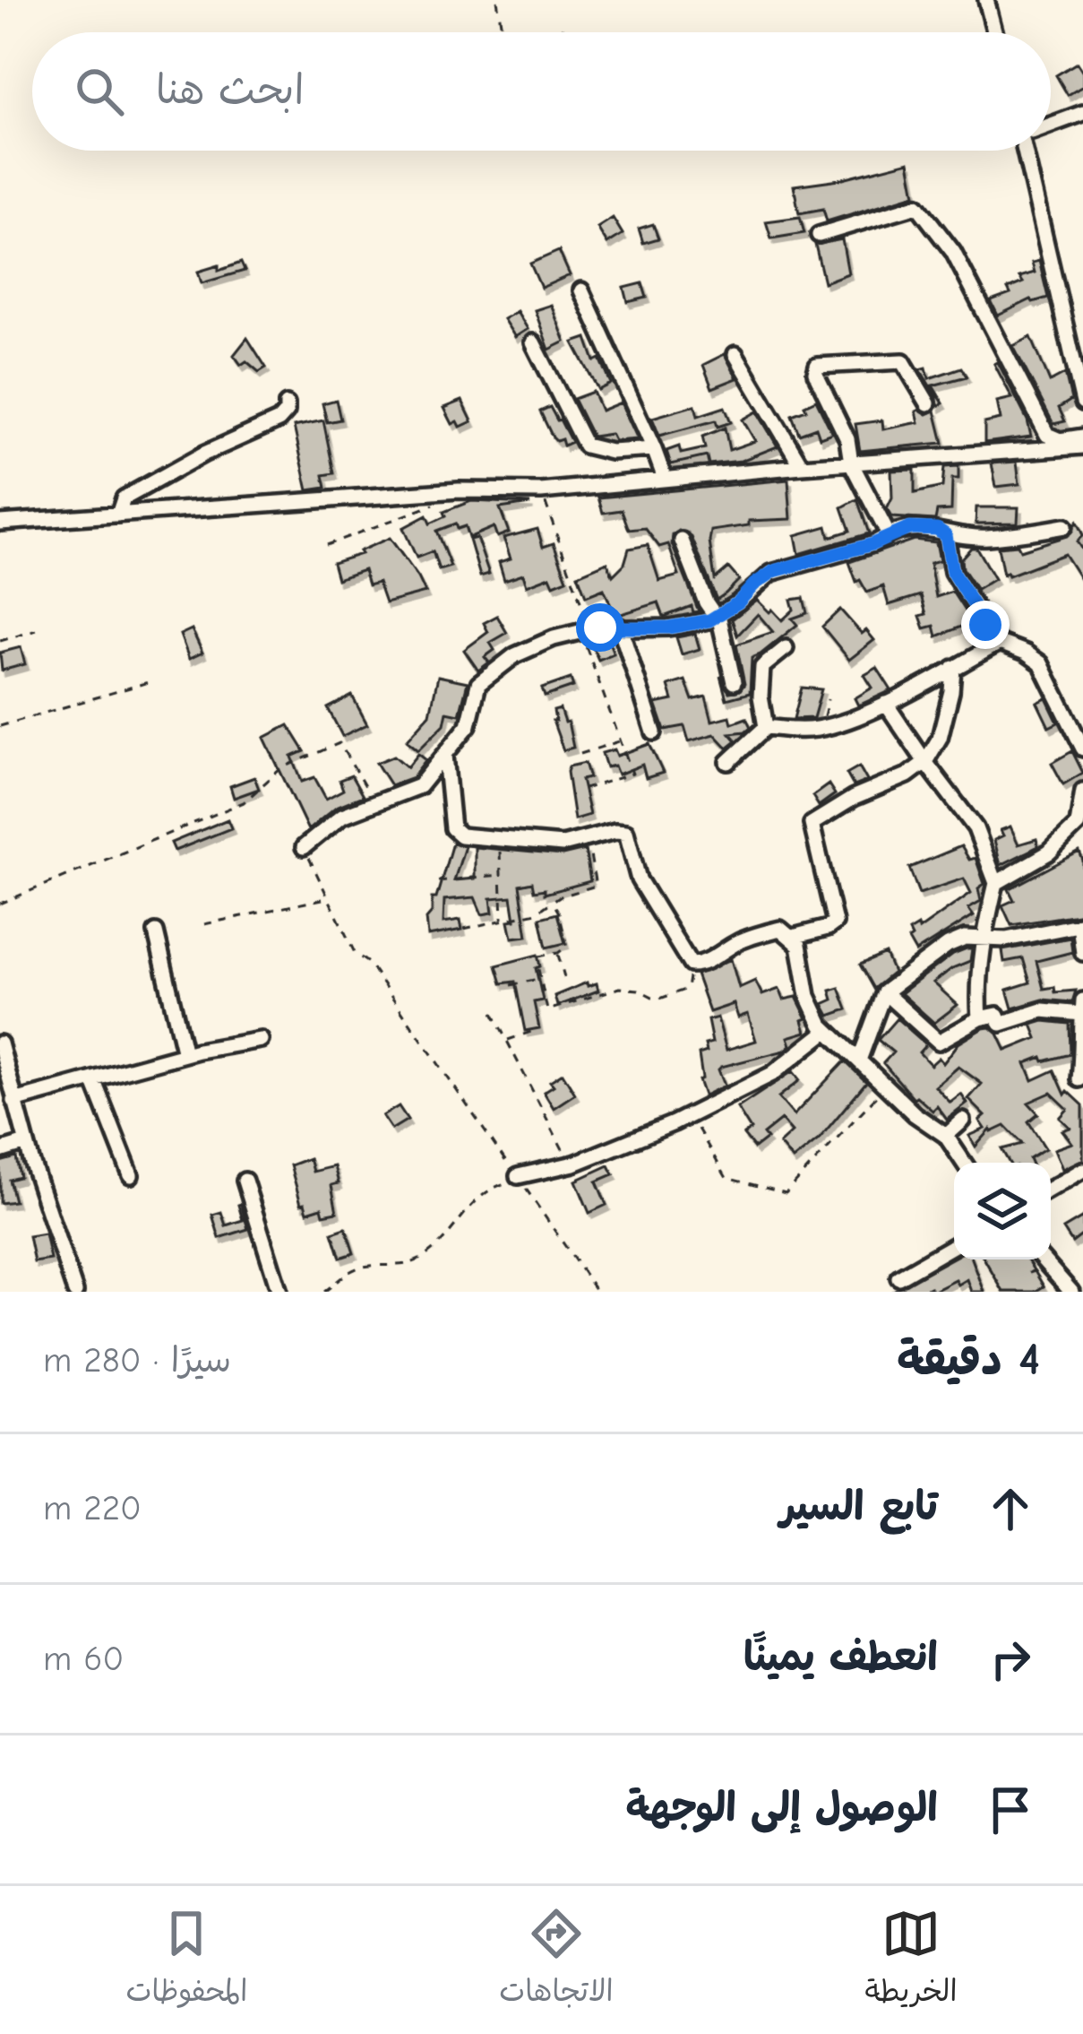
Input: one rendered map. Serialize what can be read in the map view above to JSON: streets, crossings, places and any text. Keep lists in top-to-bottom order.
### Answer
{
  "page": {
    "search": "ابحث هنا",
    "heading": ["4 دقيقة", "سيرًا · 280 m"],
    "list": [
      ["تابع السير", "220 m"],
      ["انعطف يمينًا", "60 m"],
      "الوصول إلى الوجهة"
    ],
    "nav": ["الخريطة", "الاتجاهات", "المحفوظات"]
  }
}
